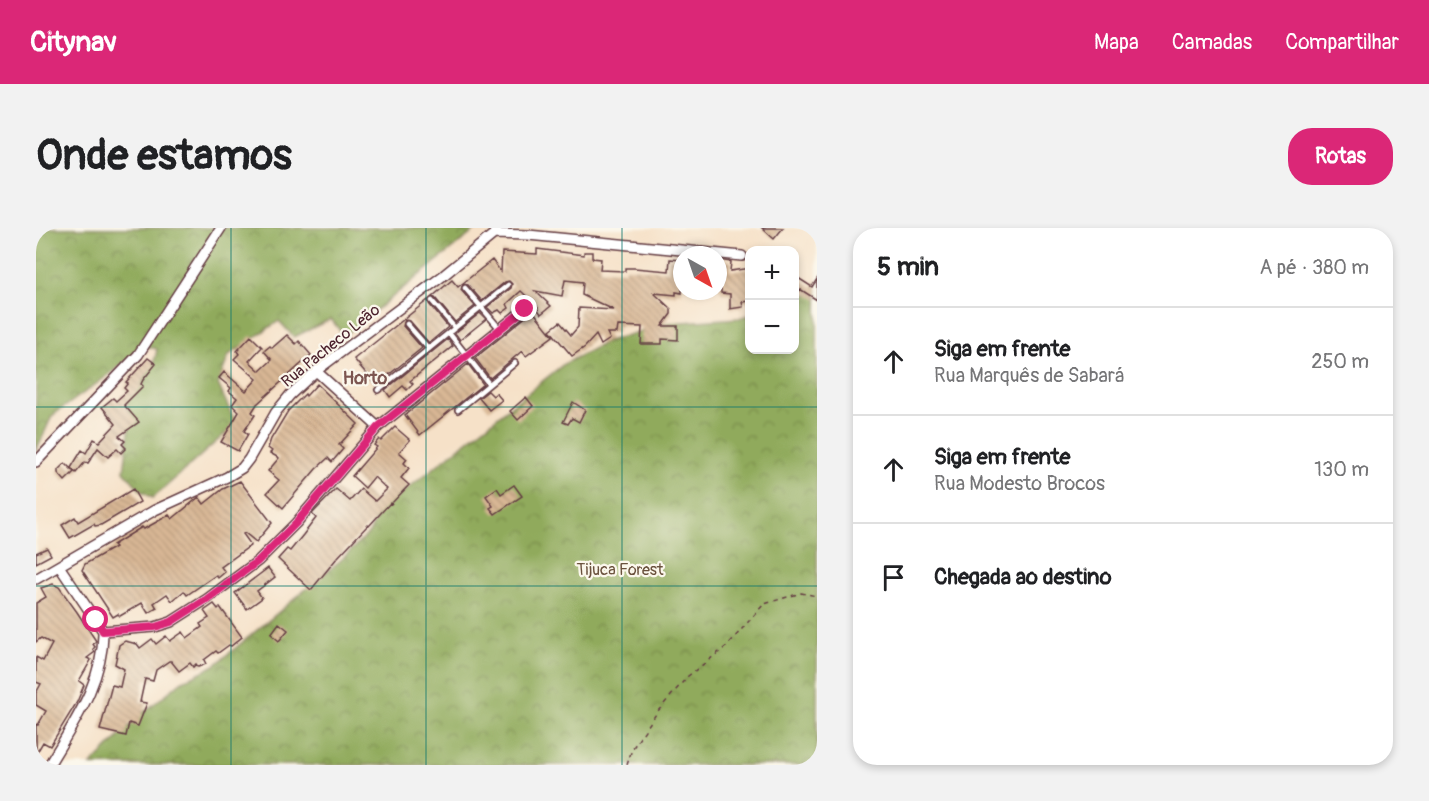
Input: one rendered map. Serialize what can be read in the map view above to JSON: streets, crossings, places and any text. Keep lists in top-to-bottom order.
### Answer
{
  "streets": {
    "street": ["Rua Pacheco Leão"]
  },
  "districts": ["Horto"],
  "parks": ["Tijuca Forest"],
  "north": "bottom right",
  "page": {
    "header": "Citynav",
    "nav": ["Mapa", "Camadas", "Compartilhar"],
    "buttons": "Rotas",
    "title": "Onde estamos",
    "heading": ["5 min", "A pé · 380 m"],
    "map_buttons": ["+", "−"],
    "list": [
      ["Siga em frente", "Rua Marquês de Sabará", "250 m"],
      ["Siga em frente", "Rua Modesto Brocos", "130 m"],
      "Chegada ao destino"
    ]
  }
}
